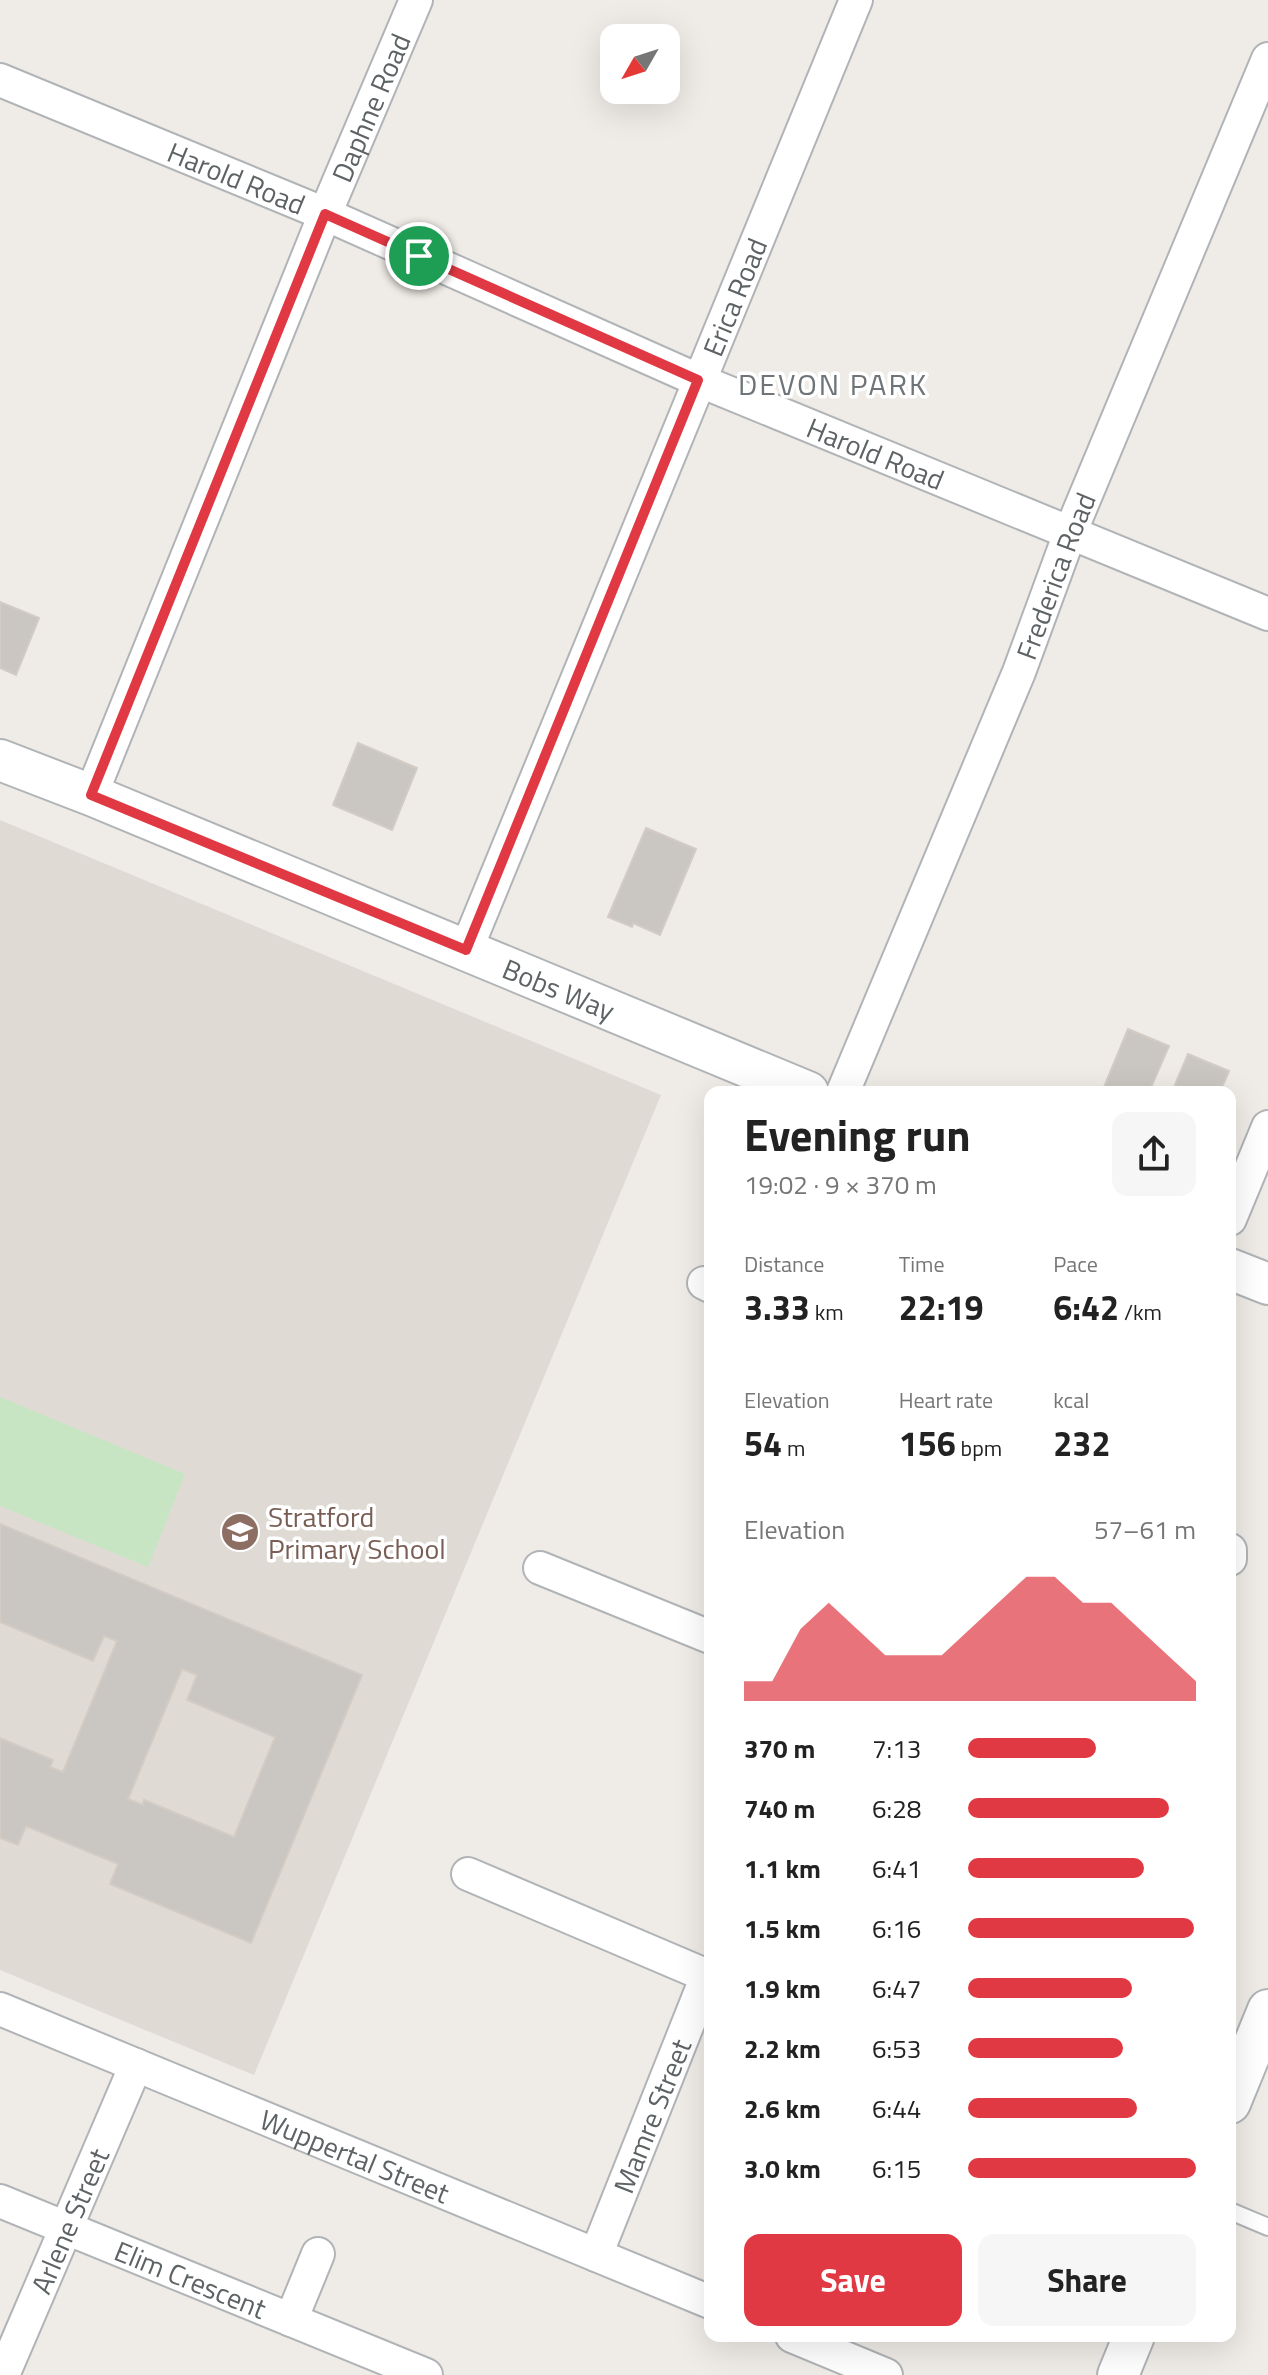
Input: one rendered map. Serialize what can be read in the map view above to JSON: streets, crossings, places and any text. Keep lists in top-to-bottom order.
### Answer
{
  "streets": {
    "street": [
      "Daphne Road",
      "Harold Road",
      "Erica Road",
      "Frederica Road",
      "Bobs Way",
      "Mamre Street",
      "Wuppertal Street",
      "Arlene Street",
      "Elim Crescent"
    ]
  },
  "crossings": [
    ["Daphne Road", "Harold Road"],
    ["Daphne Road", "Bobs Way"],
    ["Harold Road", "Erica Road"],
    ["Harold Road", "Frederica Road"],
    ["Erica Road", "Bobs Way"],
    ["Mamre Street", "Wuppertal Street"],
    ["Wuppertal Street", "Arlene Street"],
    ["Arlene Street", "Elim Crescent"]
  ],
  "districts": ["DEVON PARK"],
  "places": {
    "school or university": ["Stratford Primary School"]
  },
  "north": "bottom left",
  "page": {
    "heading": ["Evening run", "19:02 · 9 × 370 m"],
    "stats": [
      ["Distance", "3.33 km"],
      ["Time", "22:19"],
      ["Pace", "6:42 /km"],
      ["Elevation", "54 m"],
      ["Heart rate", "156 bpm"],
      ["kcal", "232"]
    ],
    "chart": ["Elevation", "57–61 m"],
    "list": [
      {
        "name": "370 m",
        "note": "7:13"
      },
      {
        "name": "740 m",
        "note": "6:28"
      },
      {
        "name": "1.1 km",
        "note": "6:41"
      },
      {
        "name": "1.5 km",
        "note": "6:16"
      },
      {
        "name": "1.9 km",
        "note": "6:47"
      },
      {
        "name": "2.2 km",
        "note": "6:53"
      },
      {
        "name": "2.6 km",
        "note": "6:44"
      },
      {
        "name": "3.0 km",
        "note": "6:15"
      }
    ],
    "buttons": ["Save", "Share"]
  }
}
